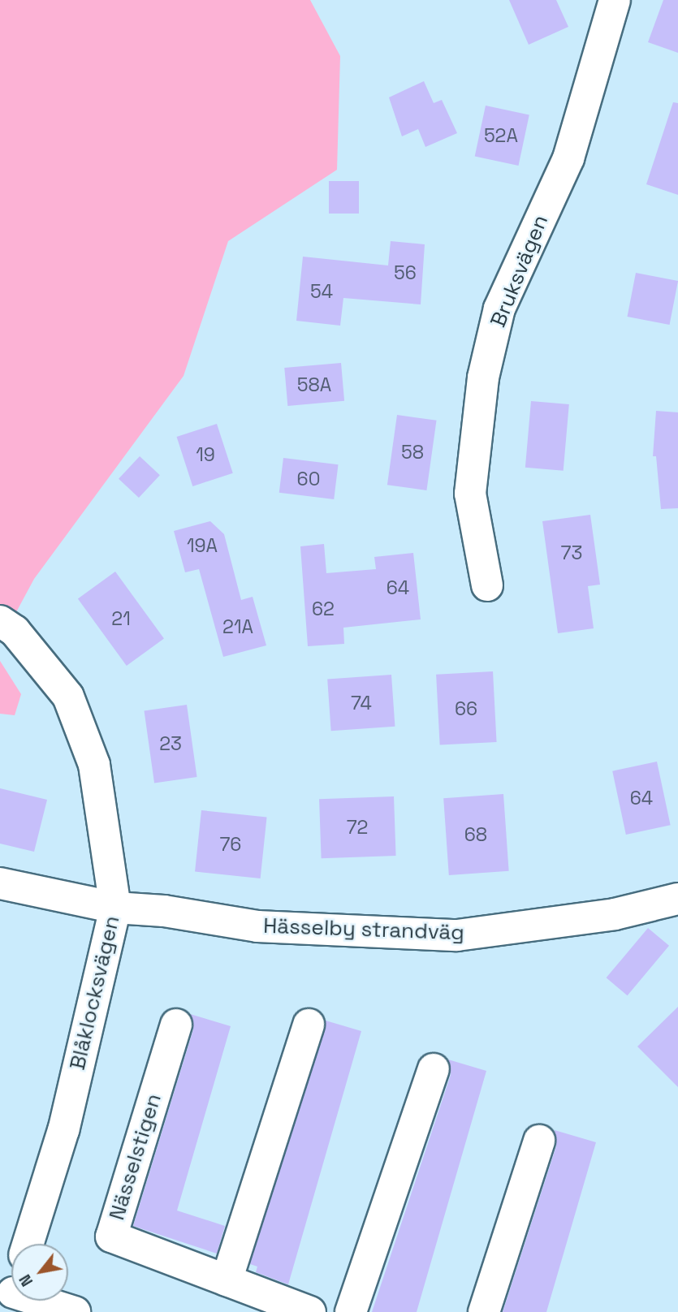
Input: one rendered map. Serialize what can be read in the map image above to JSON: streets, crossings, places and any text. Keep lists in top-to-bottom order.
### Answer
{
  "streets": {
    "street": [
      "Bruksvägen",
      "Hässelby strandväg",
      "Blåklocksvägen",
      "Nässelstigen"
    ]
  },
  "crossings": [
    ["Hässelby strandväg", "Blåklocksvägen"]
  ],
  "house_numbers": [
    "52A",
    "56",
    "54",
    "58A",
    "58",
    "19",
    "60",
    "19A",
    "73",
    "64",
    "62",
    "21",
    "21A",
    "74",
    "66",
    "23",
    "64",
    "72",
    "68",
    "76"
  ],
  "north": "bottom left"
}
